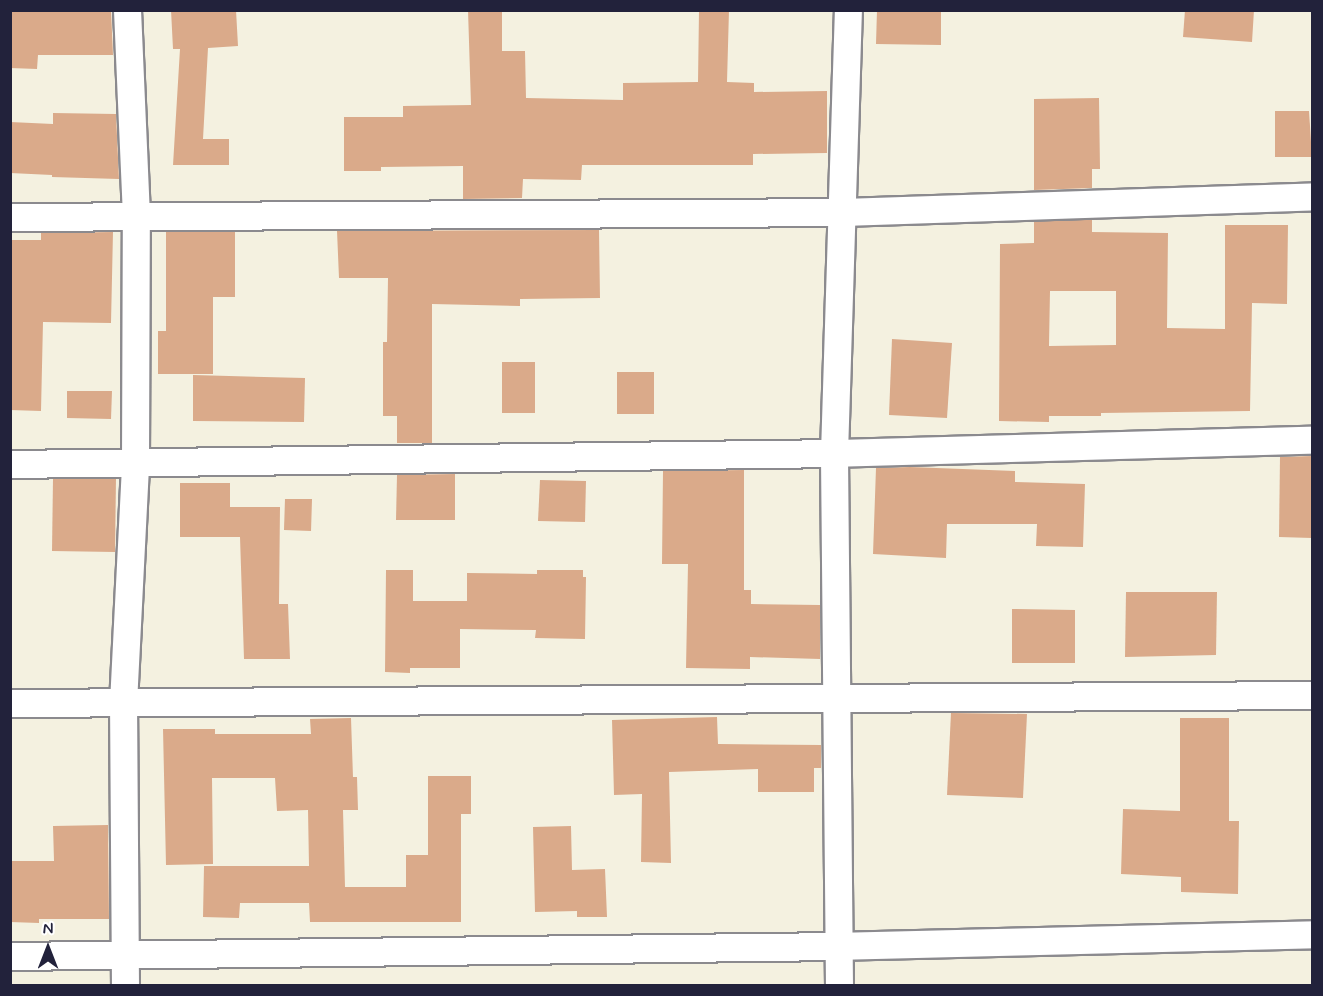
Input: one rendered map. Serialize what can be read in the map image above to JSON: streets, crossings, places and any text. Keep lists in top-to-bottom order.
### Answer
{
  "north": "top"
}
